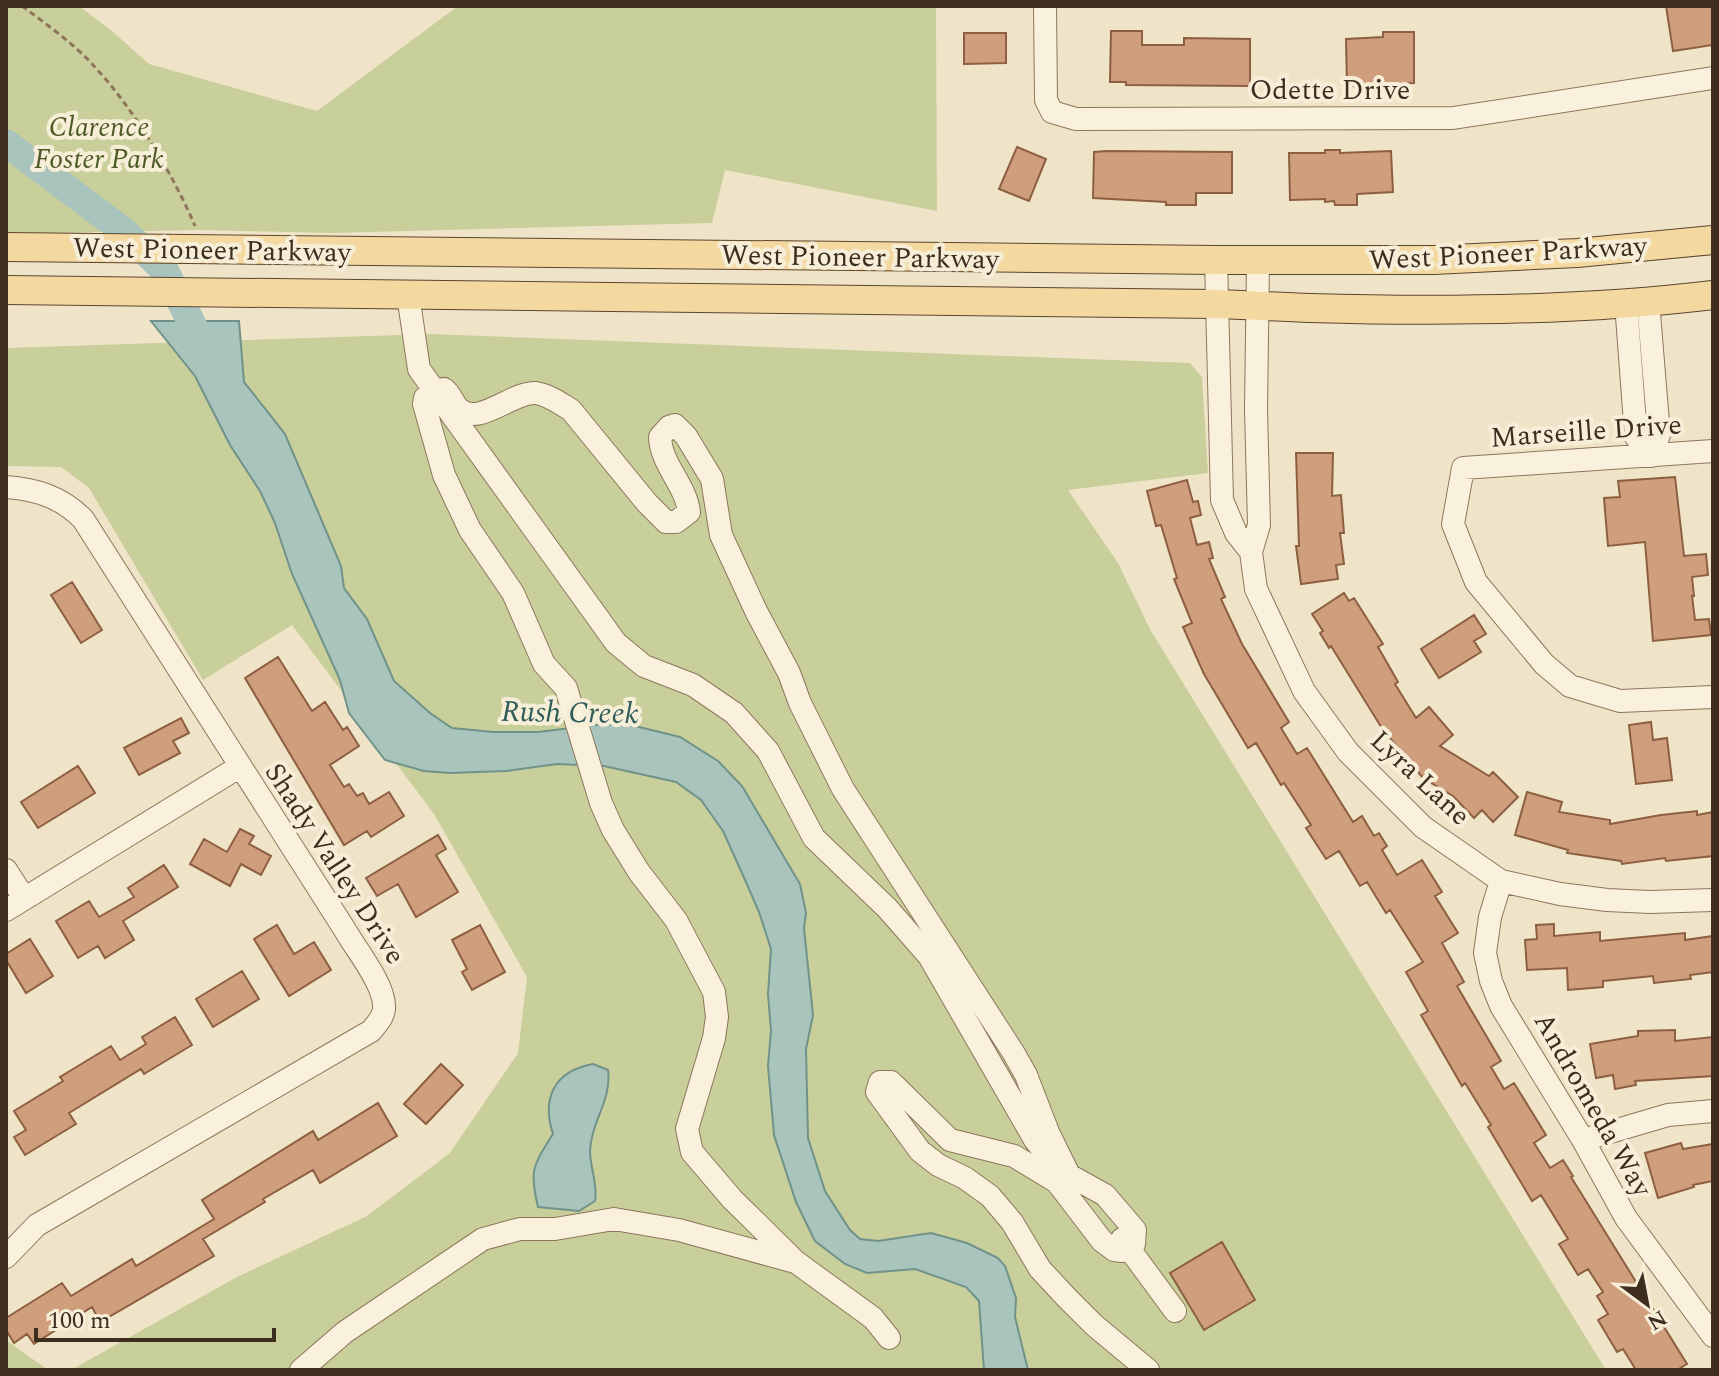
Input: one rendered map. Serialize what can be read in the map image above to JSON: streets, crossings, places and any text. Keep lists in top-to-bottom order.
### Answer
{
  "streets": {
    "main road": ["West Pioneer Parkway"],
    "street": [
      "Odette Drive",
      "Marseille Drive",
      "Lyra Lane",
      "Shady Valley Drive",
      "Andromeda Way"
    ]
  },
  "crossings": [
    ["West Pioneer Parkway", "Lyra Lane"],
    ["Lyra Lane", "Andromeda Way"]
  ],
  "water": ["Rush Creek"],
  "parks": ["Clarence Foster Park"],
  "scale_bar": "100 m",
  "north": "bottom right"
}
